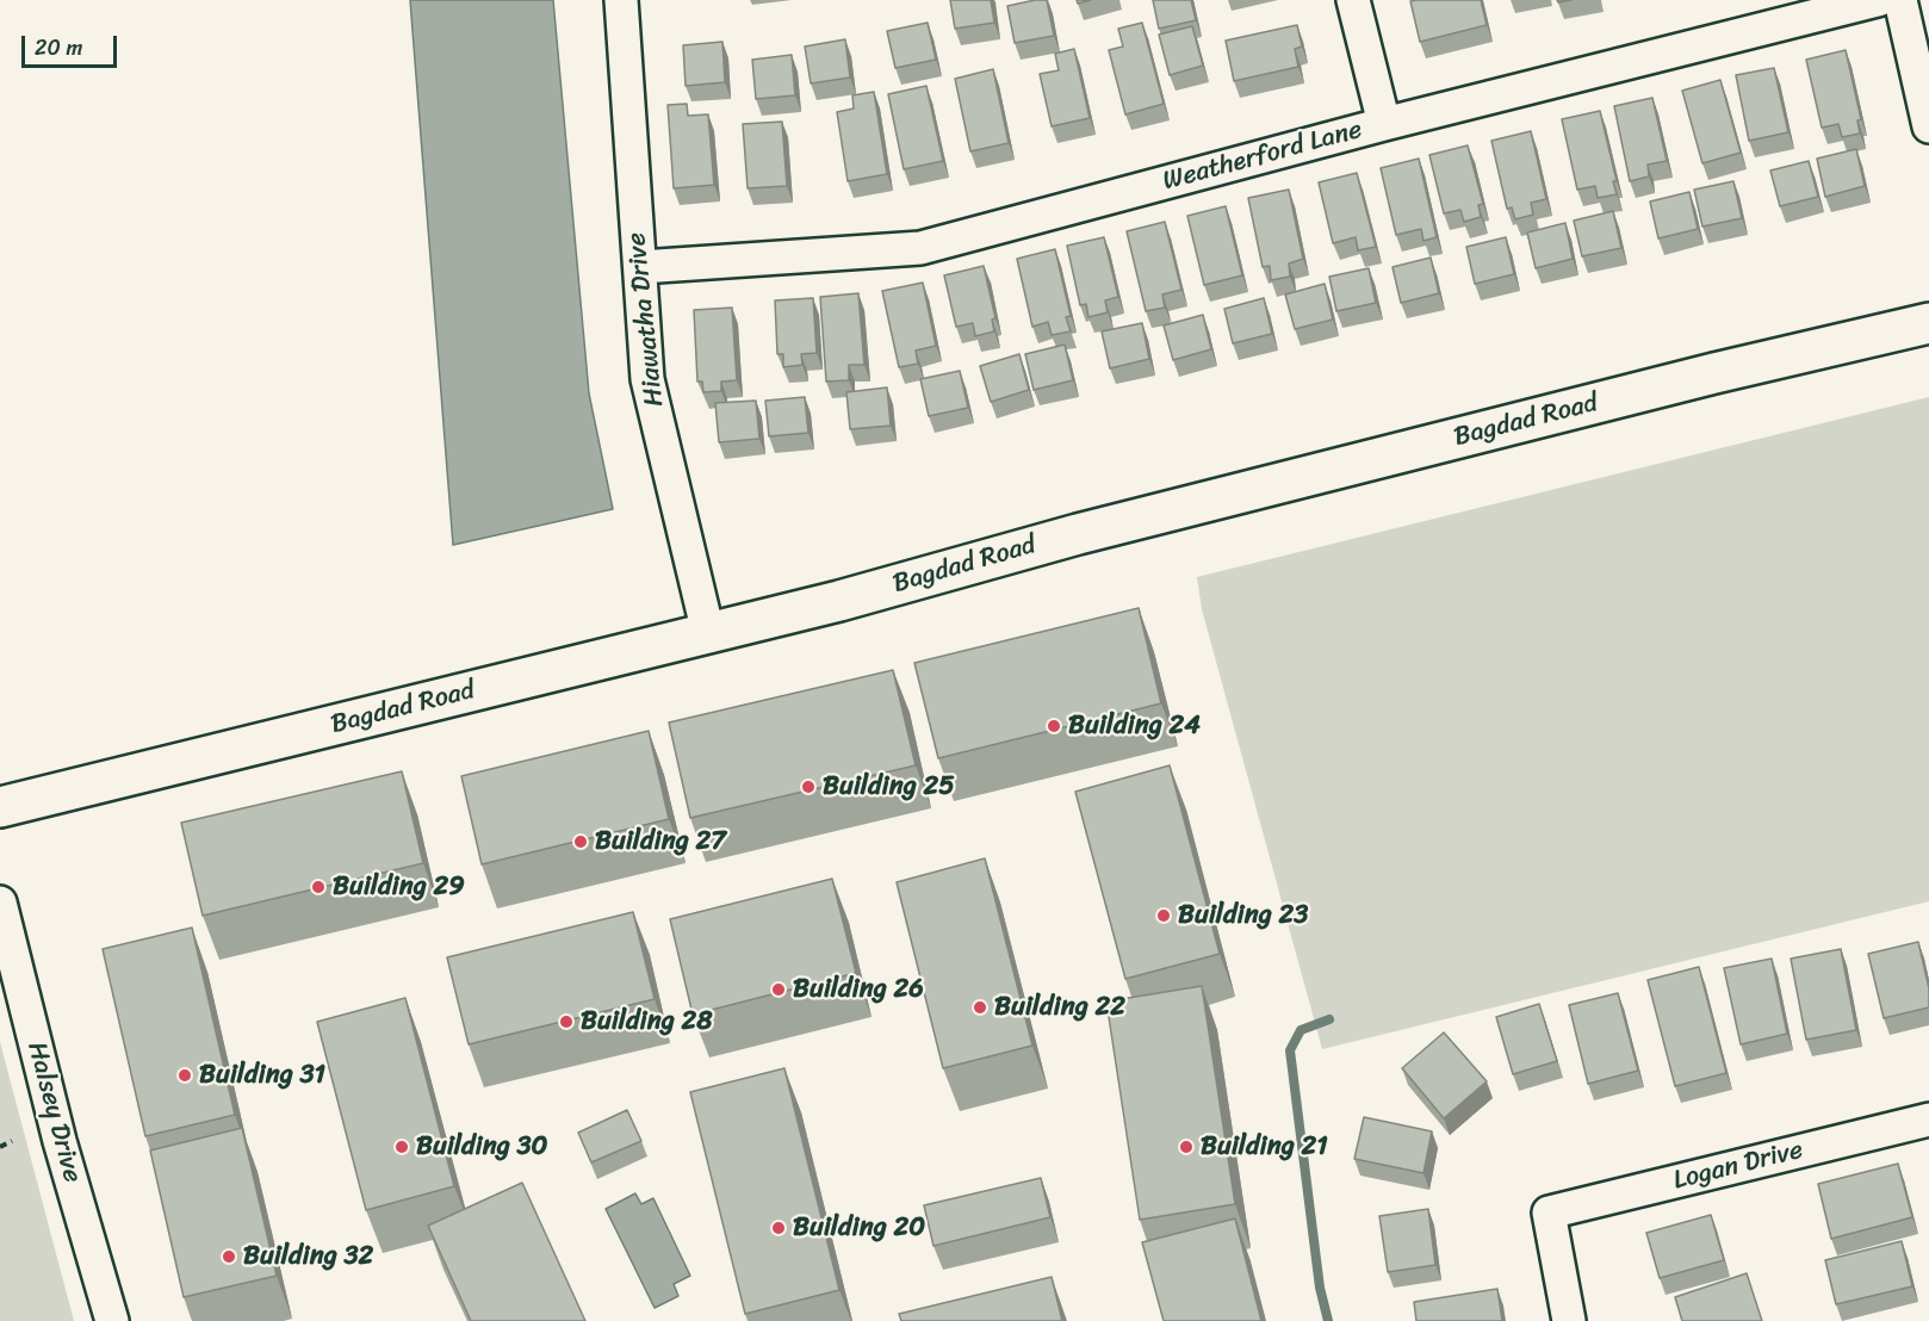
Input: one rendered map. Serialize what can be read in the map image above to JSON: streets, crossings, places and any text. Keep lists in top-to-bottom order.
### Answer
{
  "streets": {
    "street": [
      "Weatherford Lane",
      "Hiawatha Drive",
      "Bagdad Road",
      "Halsey Drive",
      "Logan Drive"
    ]
  },
  "crossings": [
    ["Weatherford Lane", "Hiawatha Drive"],
    ["Hiawatha Drive", "Bagdad Road"]
  ],
  "places": [
    "Building 24",
    "Building 25",
    "Building 27",
    "Building 29",
    "Building 23",
    "Building 26",
    "Building 22",
    "Building 28",
    "Building 31",
    "Building 30",
    "Building 21",
    "Building 20",
    "Building 32"
  ],
  "scale_bar": "20 m"
}
